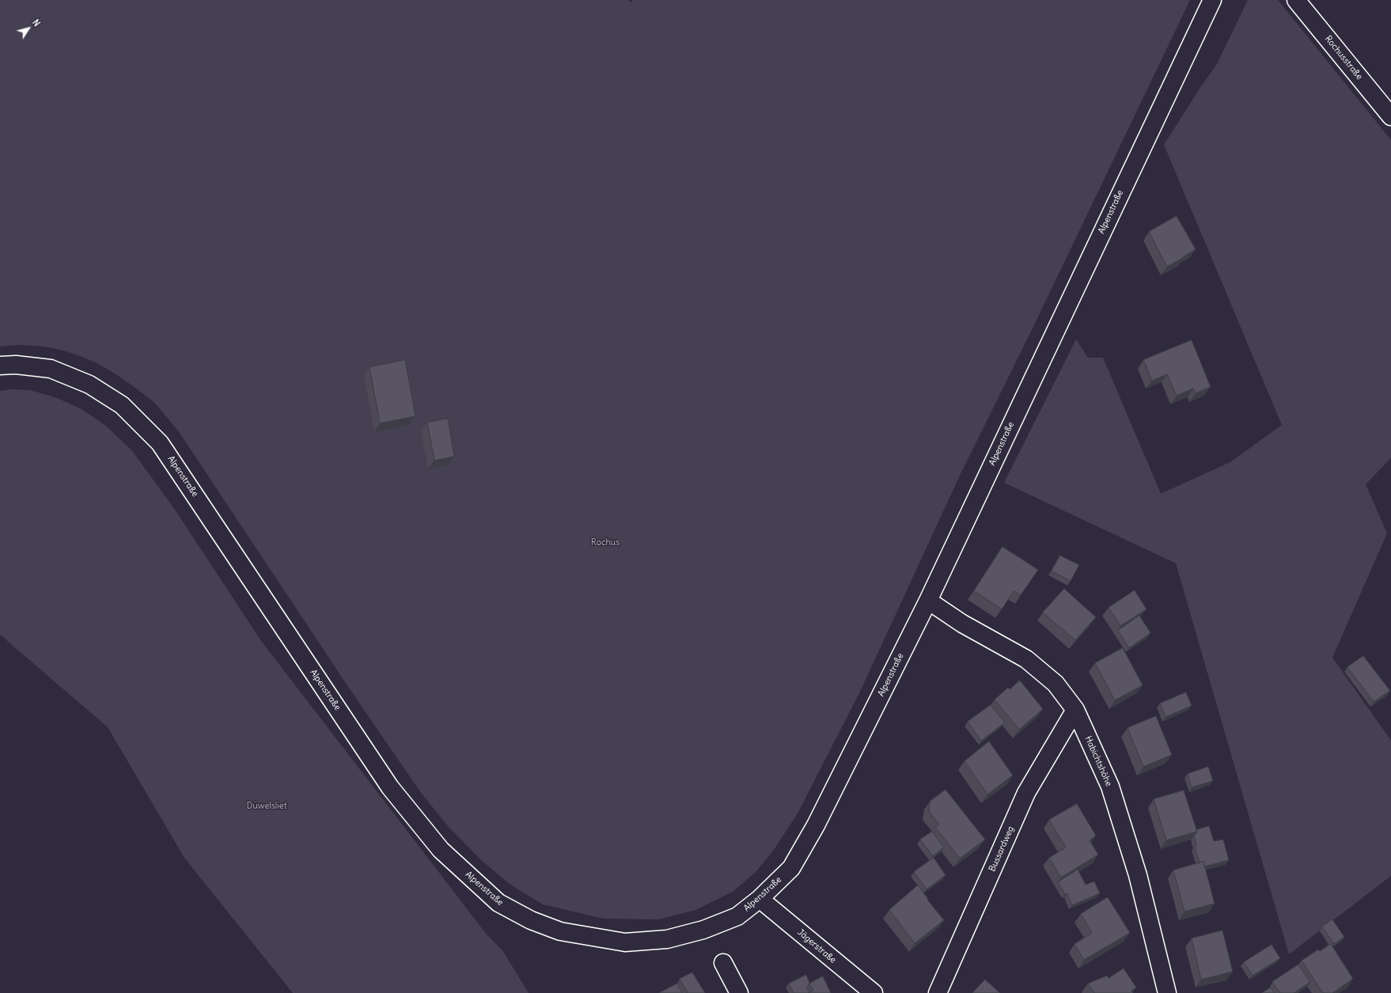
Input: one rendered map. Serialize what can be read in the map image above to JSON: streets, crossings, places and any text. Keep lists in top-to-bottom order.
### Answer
{
  "streets": {
    "street": [
      "Rochusstraße",
      "Alpenstraße",
      "Habichtshöhe",
      "Bussardweg",
      "Jägerstraße"
    ]
  },
  "crossings": [
    ["Alpenstraße", "Habichtshöhe"],
    ["Alpenstraße", "Jägerstraße"],
    ["Habichtshöhe", "Bussardweg"]
  ],
  "parks": ["Rochus", "Düwelsliet"],
  "north": "top right"
}
